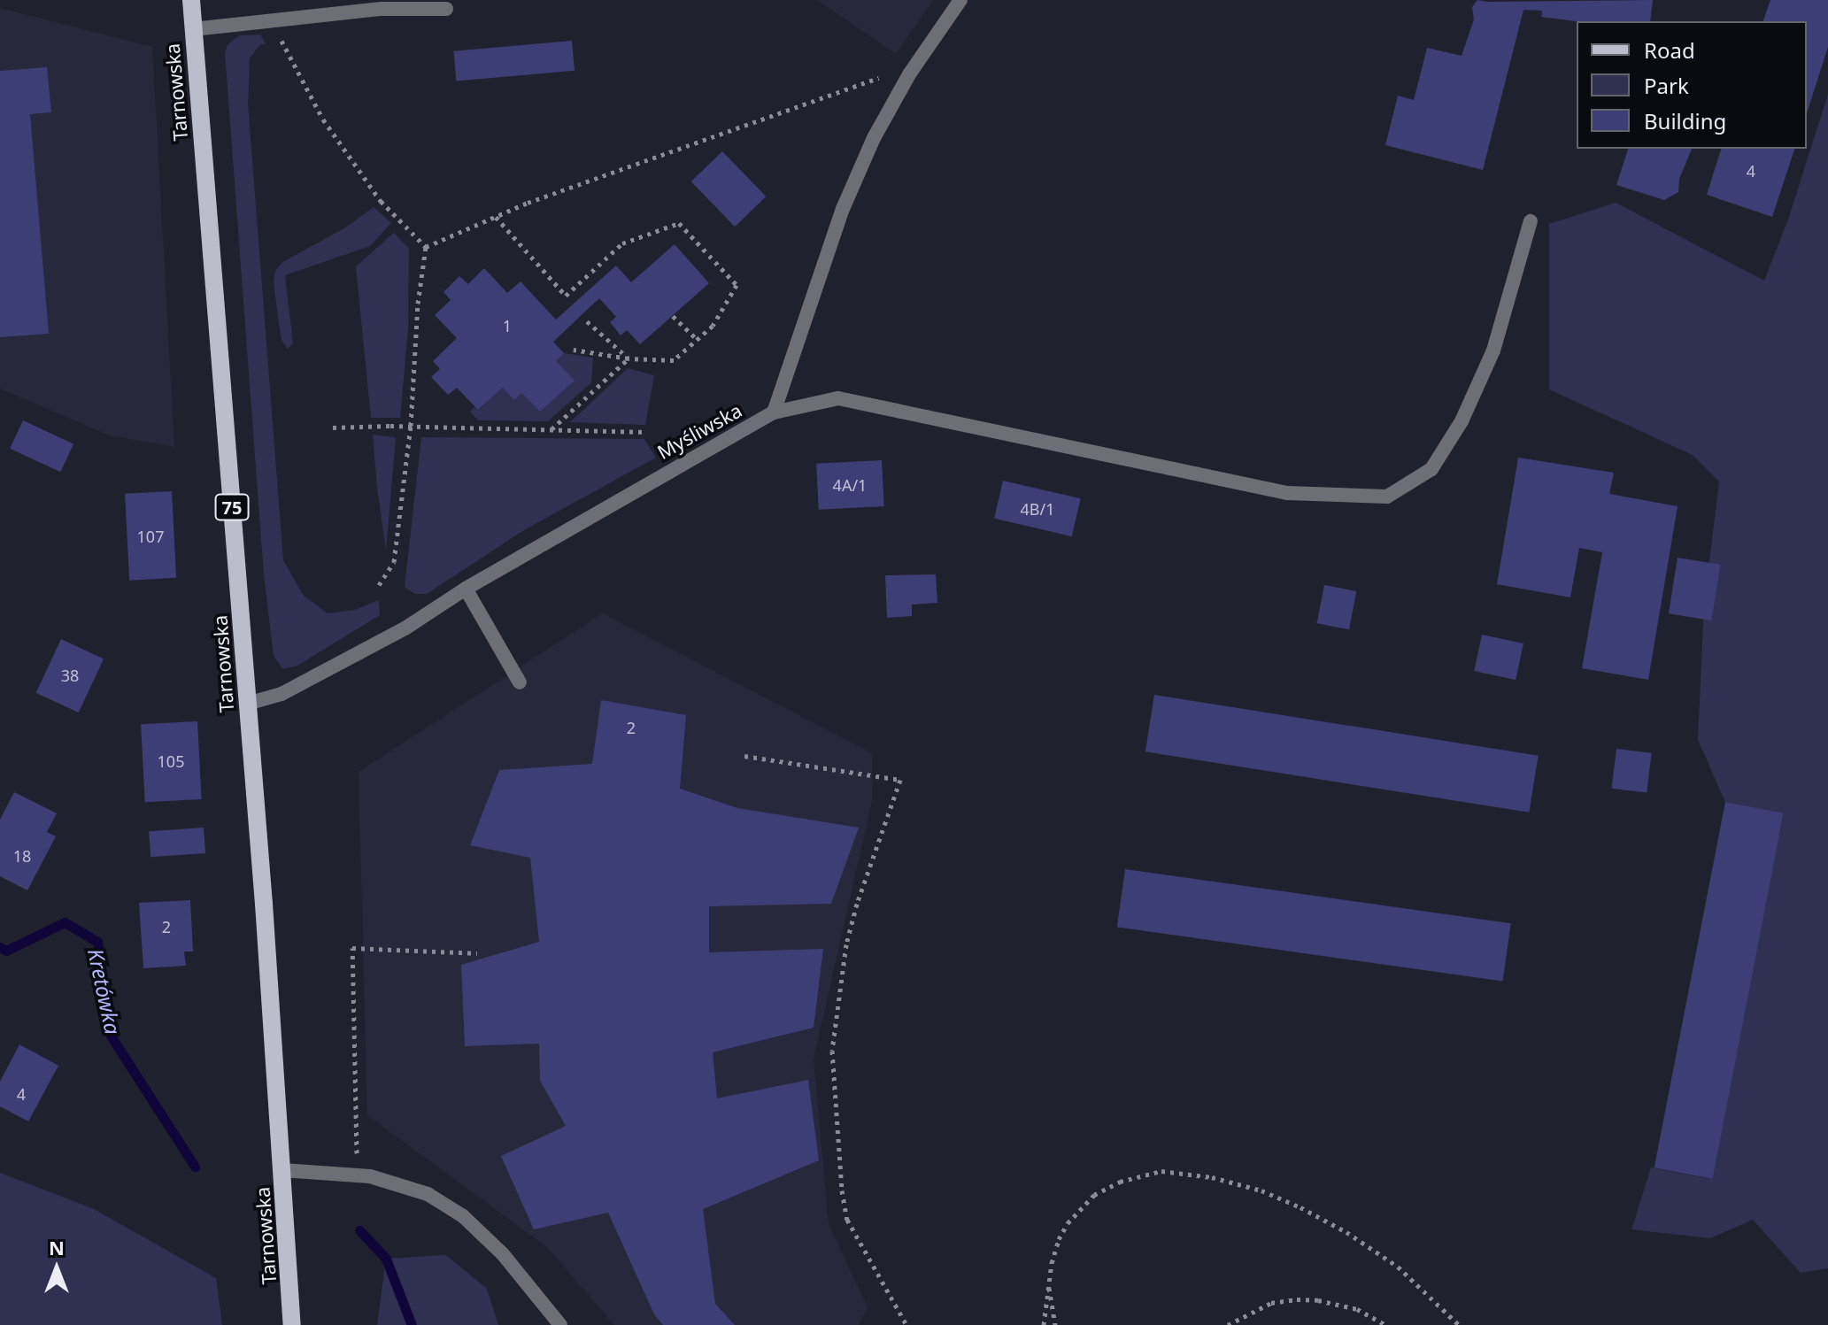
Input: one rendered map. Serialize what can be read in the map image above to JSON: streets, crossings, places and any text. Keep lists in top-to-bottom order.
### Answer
{
  "streets": {
    "main road": ["Tarnowska", "75"],
    "street": ["Myśliwska"]
  },
  "crossings": [
    ["Tarnowska", "Myśliwska"]
  ],
  "water": ["Kretówka"],
  "house_numbers": [
    "4",
    "1",
    "4A/1",
    "4B/1",
    "107",
    "38",
    "2",
    "105",
    "18",
    "2",
    "4"
  ],
  "legend": ["Road", "Park", "Building"],
  "north": "top"
}
